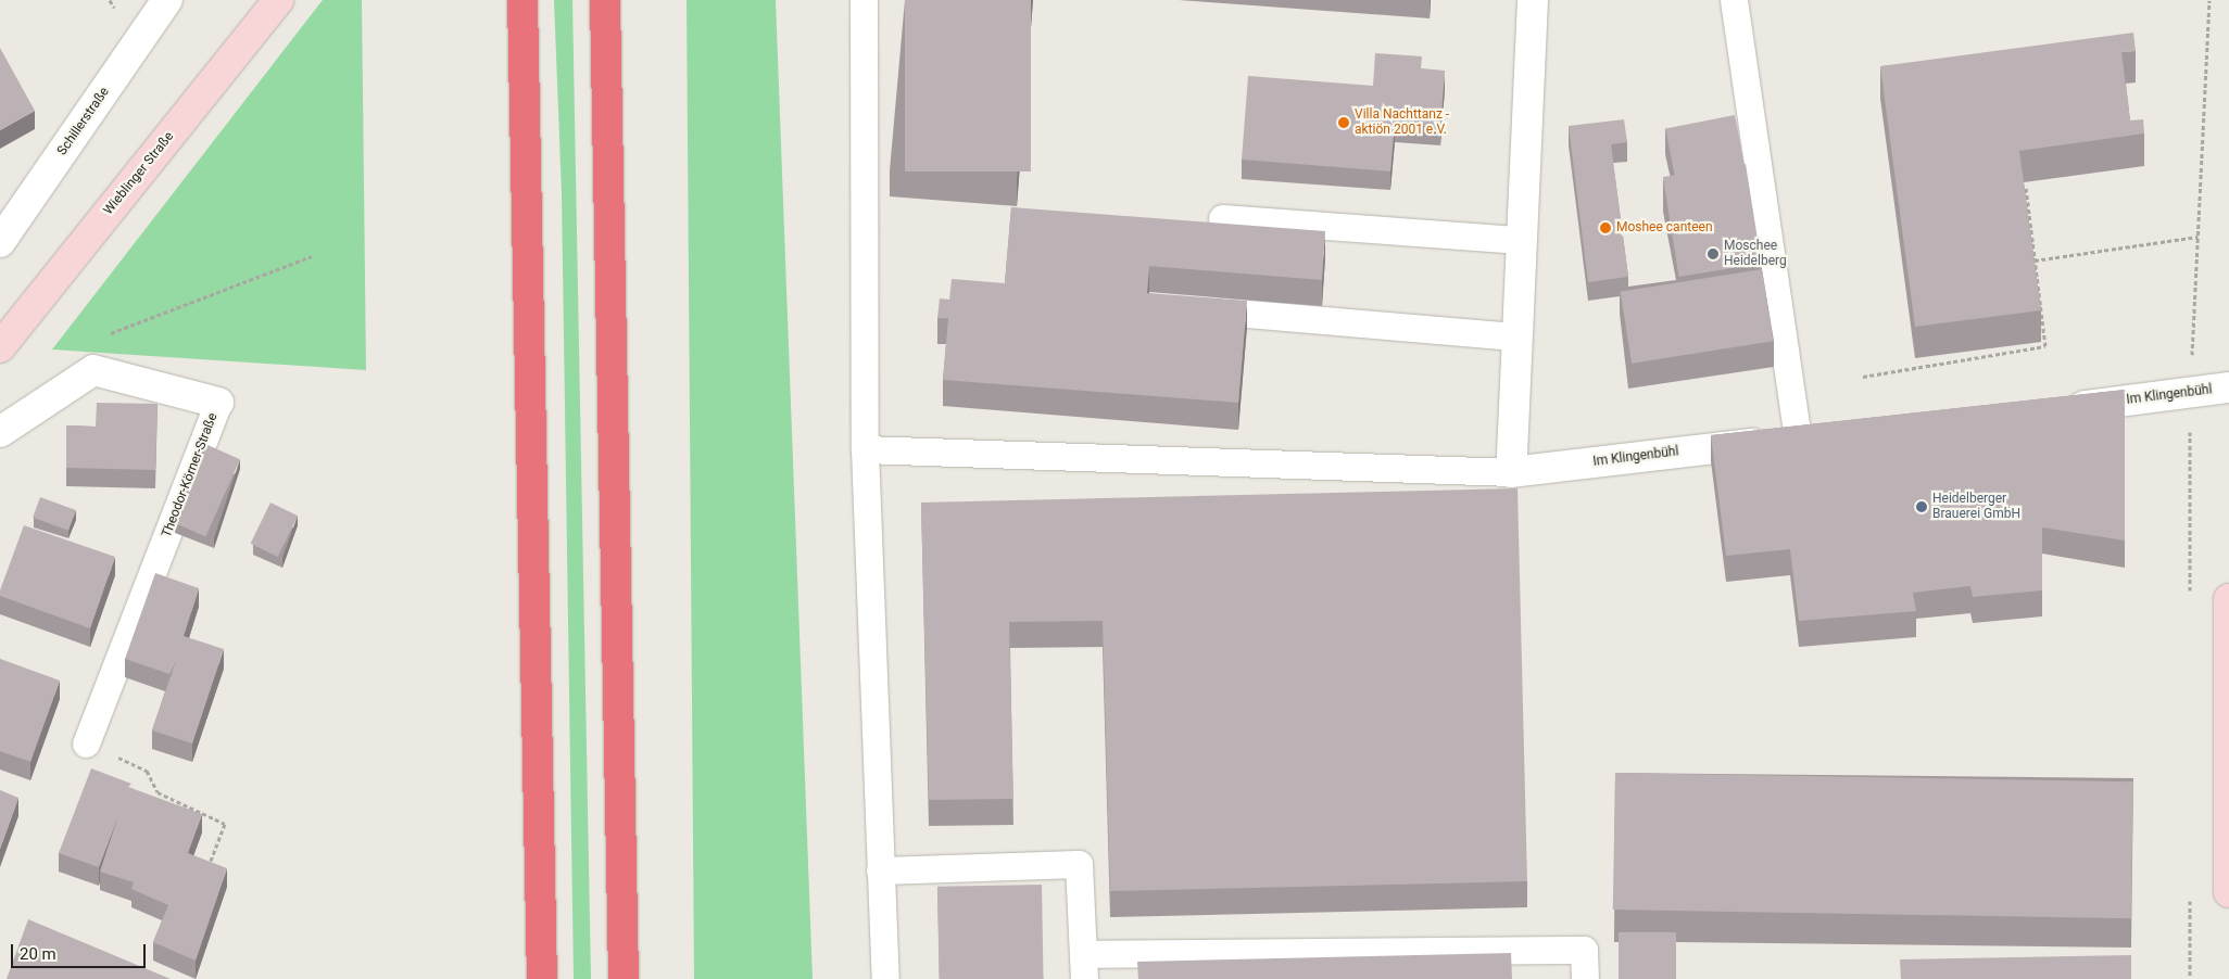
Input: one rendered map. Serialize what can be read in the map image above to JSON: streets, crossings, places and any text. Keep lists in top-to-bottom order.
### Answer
{
  "streets": {
    "street": [
      "Schillerstraße",
      "Wieblinger Straße",
      "Im Klingenbühl",
      "Theodor-Körner-Straße"
    ]
  },
  "places": [
    "Villa Nachttanz - aktiön 2001 e.V.",
    "Moshee canteen",
    "Moschee Heidelberg",
    "Heidelberger Brauerei GmbH"
  ],
  "scale_bar": "20 m"
}
